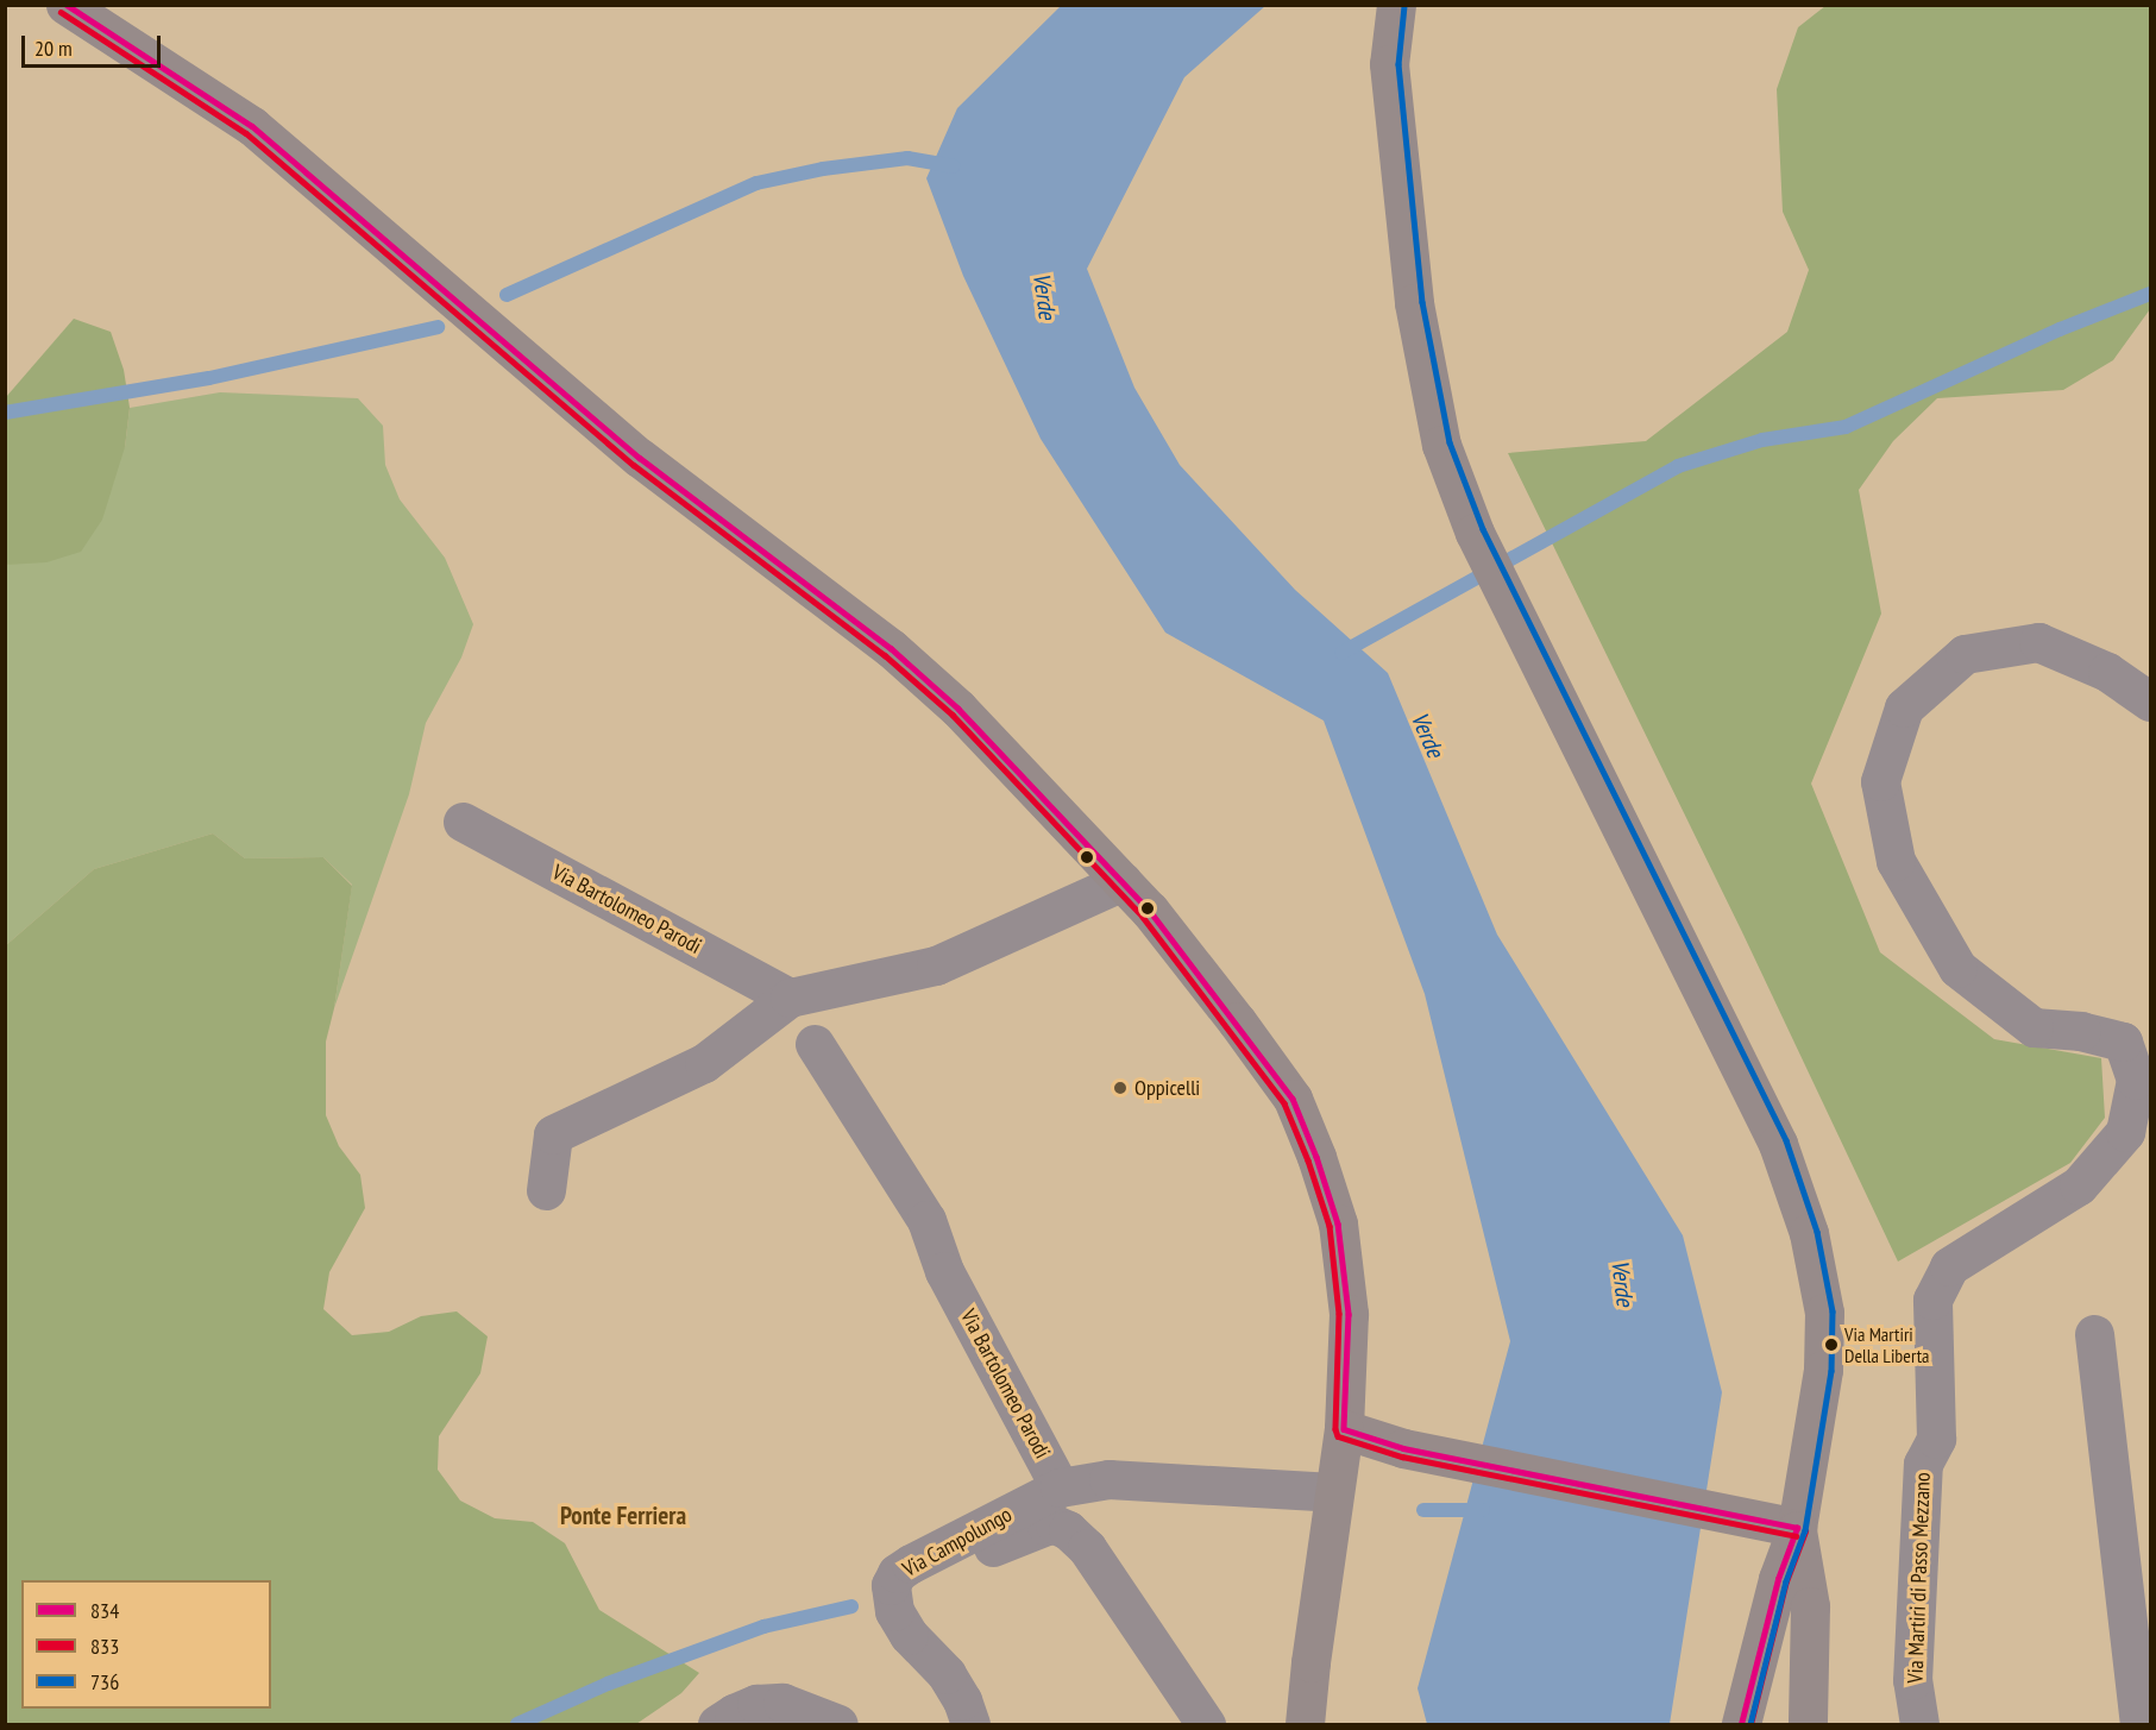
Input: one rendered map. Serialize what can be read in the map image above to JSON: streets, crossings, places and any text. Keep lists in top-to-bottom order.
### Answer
{
  "streets": {
    "street": ["Via Bartolomeo Parodi", "Via Campolungo", "Via Martiri di Passo Mezzano"]
  },
  "crossings": [
    ["Via Bartolomeo Parodi", "Via Campolungo"]
  ],
  "districts": ["Ponte Ferriera"],
  "water": ["Verde"],
  "places": ["Oppicelli", "Via Martiri Della Liberta"],
  "lines": ["transit line 834", "transit line 736", "transit line 833"],
  "legend": ["834", "833", "736"],
  "scale_bar": "20 m"
}
